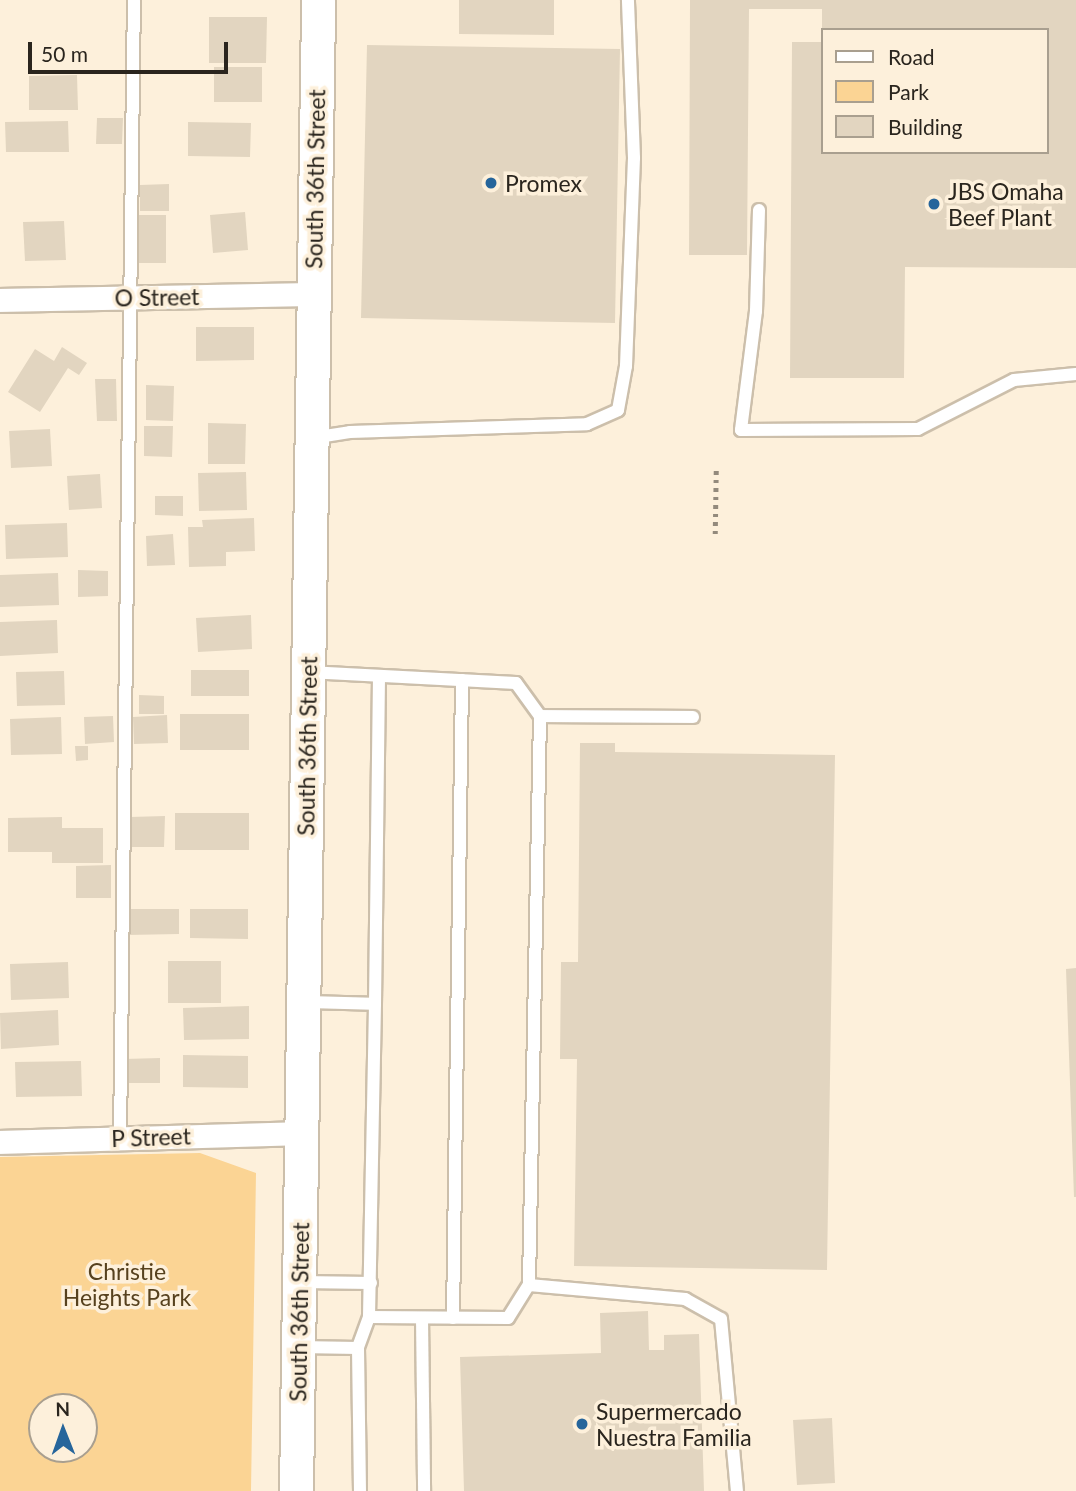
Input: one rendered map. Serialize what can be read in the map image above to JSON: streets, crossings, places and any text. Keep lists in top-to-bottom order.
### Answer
{
  "streets": {
    "main road": ["South 36th Street"],
    "street": ["O Street", "P Street"]
  },
  "crossings": [
    ["South 36th Street", "O Street"],
    ["South 36th Street", "P Street"]
  ],
  "parks": ["Christie Heights Park"],
  "places": ["Promex", "JBS Omaha Beef Plant", "Supermercado Nuestra Familia"],
  "legend": ["Road", "Park", "Building"],
  "scale_bar": "50 m",
  "north": "top"
}
